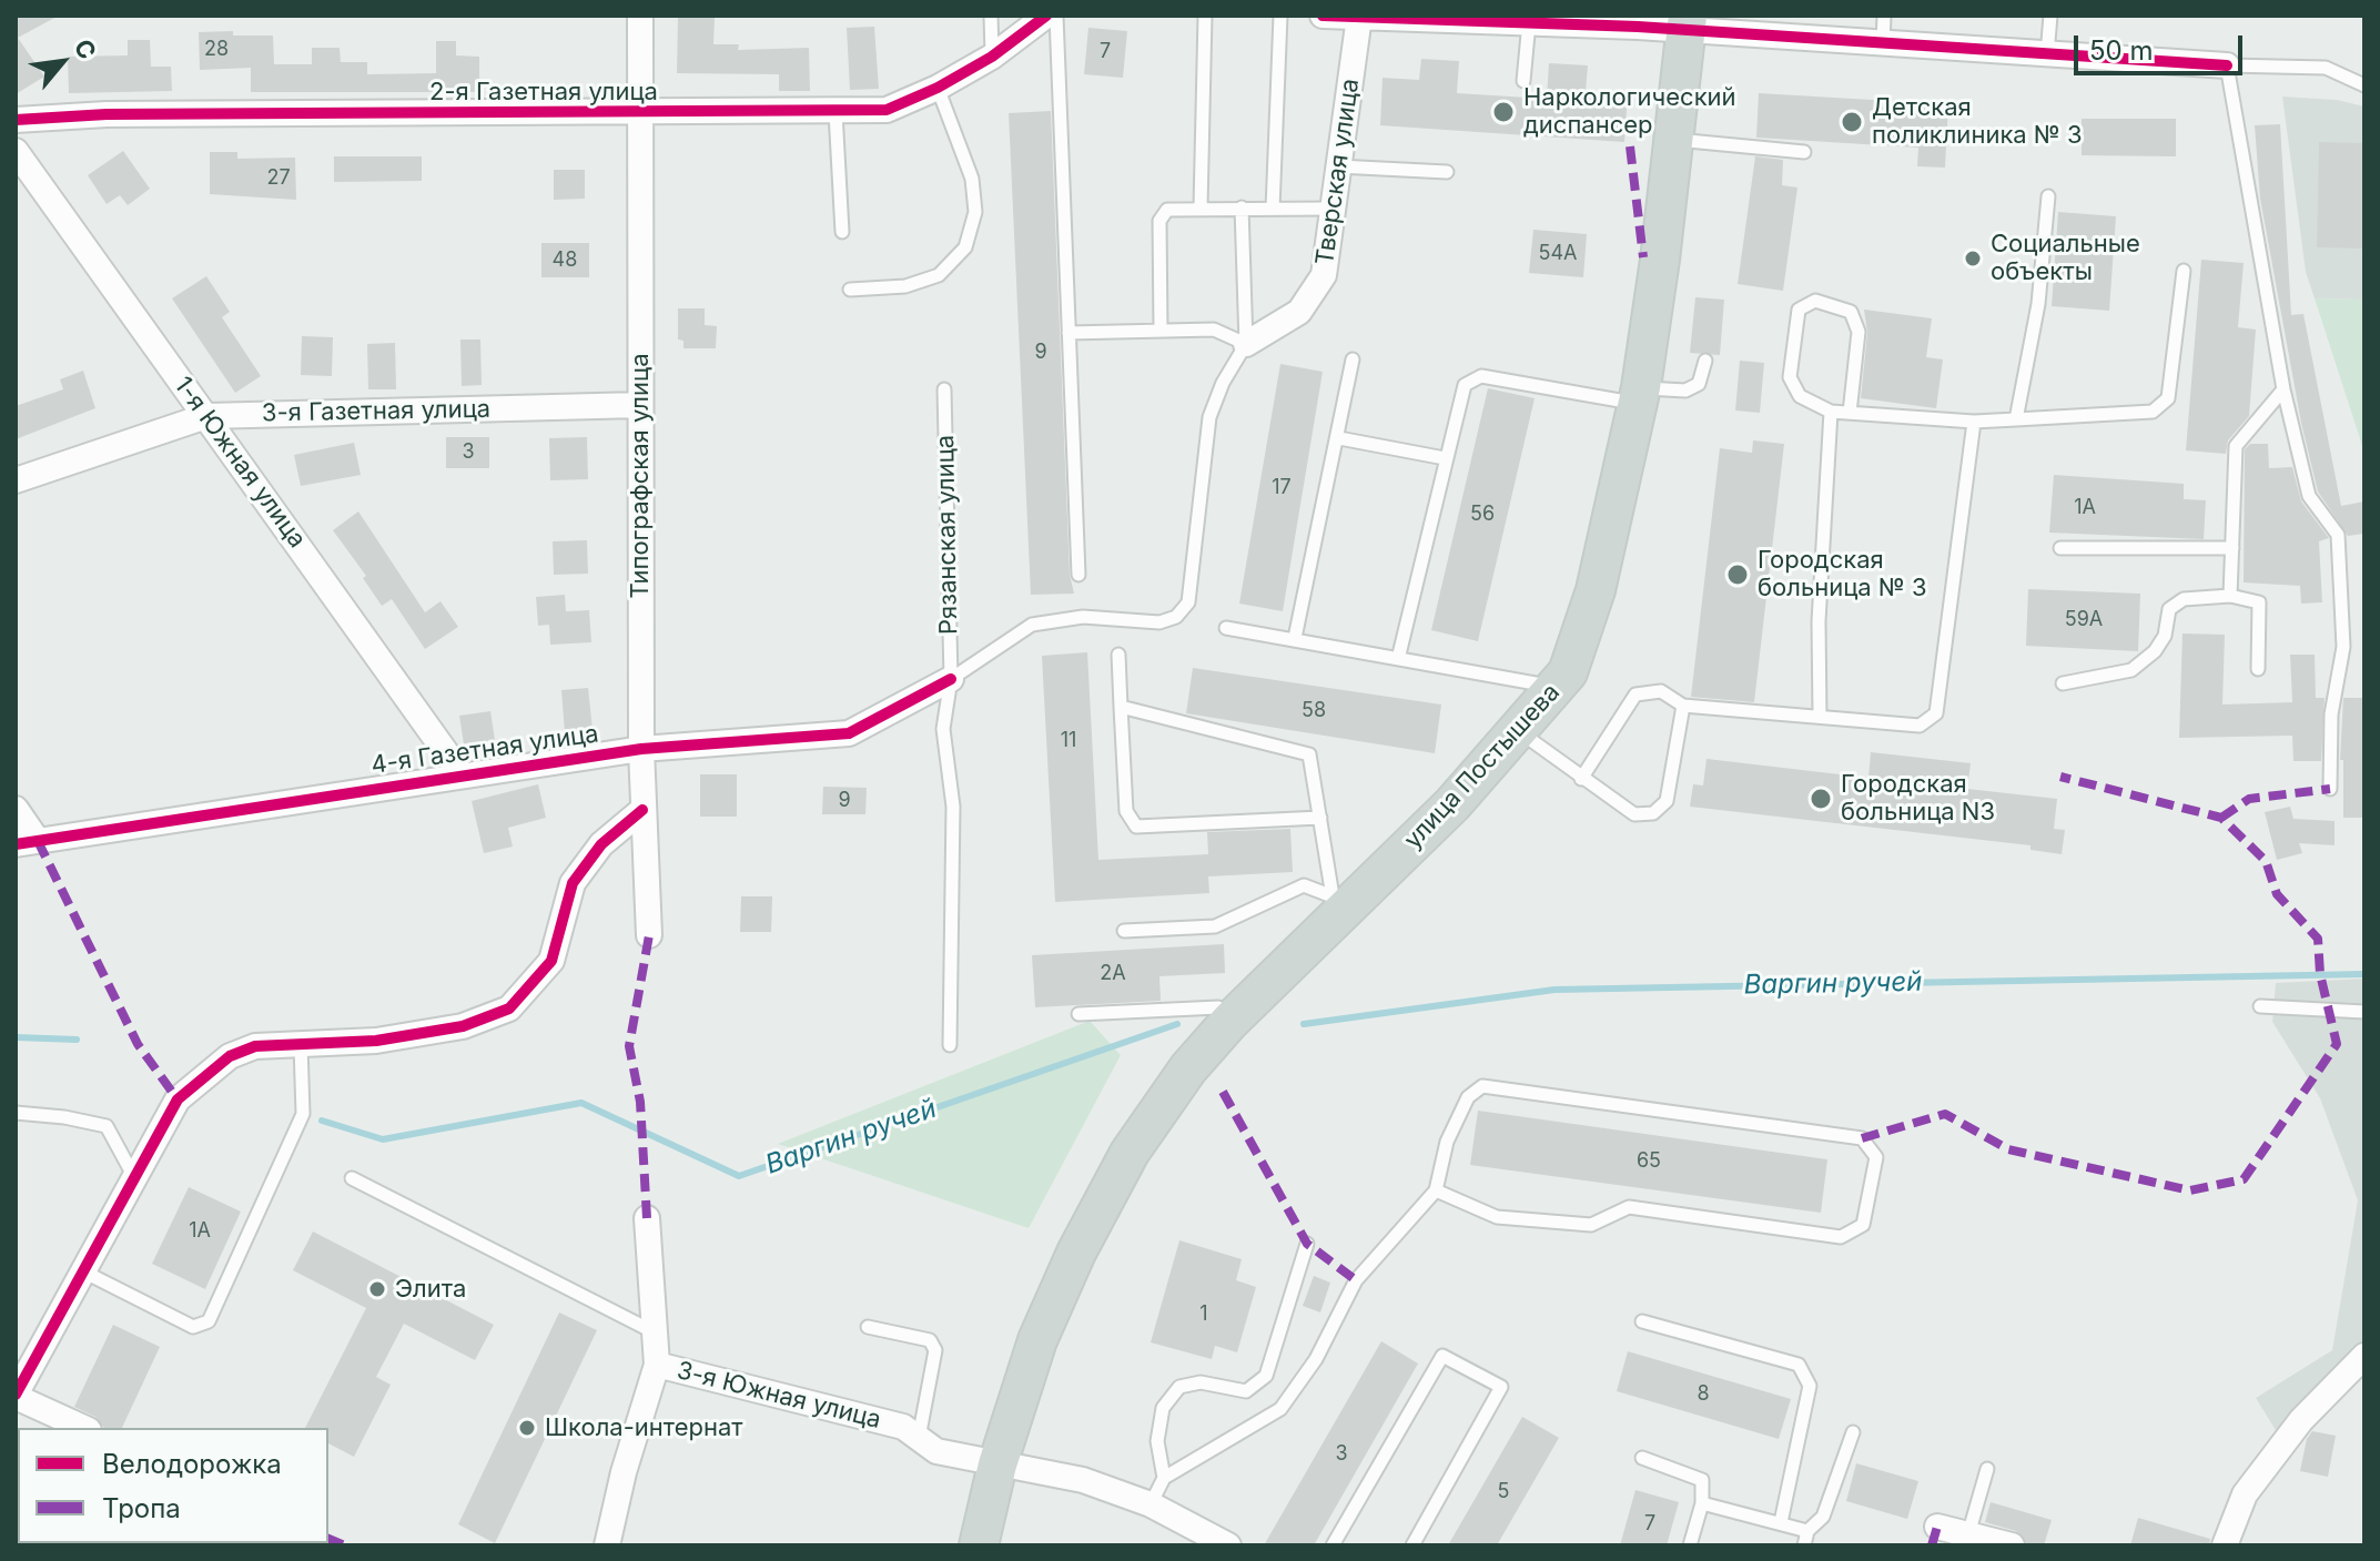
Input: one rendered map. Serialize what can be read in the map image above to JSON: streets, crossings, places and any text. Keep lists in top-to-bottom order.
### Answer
{
  "streets": {
    "main road": ["улица Постышева"],
    "street": [
      "2-я Газетная улица",
      "Тверская улица",
      "3-я Газетная улица",
      "1-я Южная улица",
      "Типографская улица",
      "4-я Газетная улица",
      "3-я Южная улица"
    ],
    "lane": ["Рязанская улица"]
  },
  "crossings": [
    ["2-я Газетная улица", "Типографская улица"],
    ["3-я Газетная улица", "1-я Южная улица"],
    ["3-я Газетная улица", "Типографская улица"],
    ["1-я Южная улица", "4-я Газетная улица"],
    ["Типографская улица", "4-я Газетная улица"],
    ["Рязанская улица", "4-я Газетная улица"],
    ["улица Постышева", "3-я Южная улица"]
  ],
  "water": ["Варгин ручей"],
  "places": [
    "Наркологический диспансер",
    "Детская поликлиника № 3",
    "Социальные объекты",
    "Городская больница № 3",
    "Городская больница N3",
    "Элита",
    "Школа-интернат"
  ],
  "house_numbers": [
    "28",
    "7",
    "27",
    "54А",
    "48",
    "9",
    "3",
    "17",
    "1А",
    "56",
    "59А",
    "58",
    "11",
    "9",
    "2А",
    "65",
    "1А",
    "1",
    "8",
    "3",
    "5",
    "7"
  ],
  "legend": ["Велодорожка", "Тропа"],
  "scale_bar": "50 m",
  "north": "top right"
}
